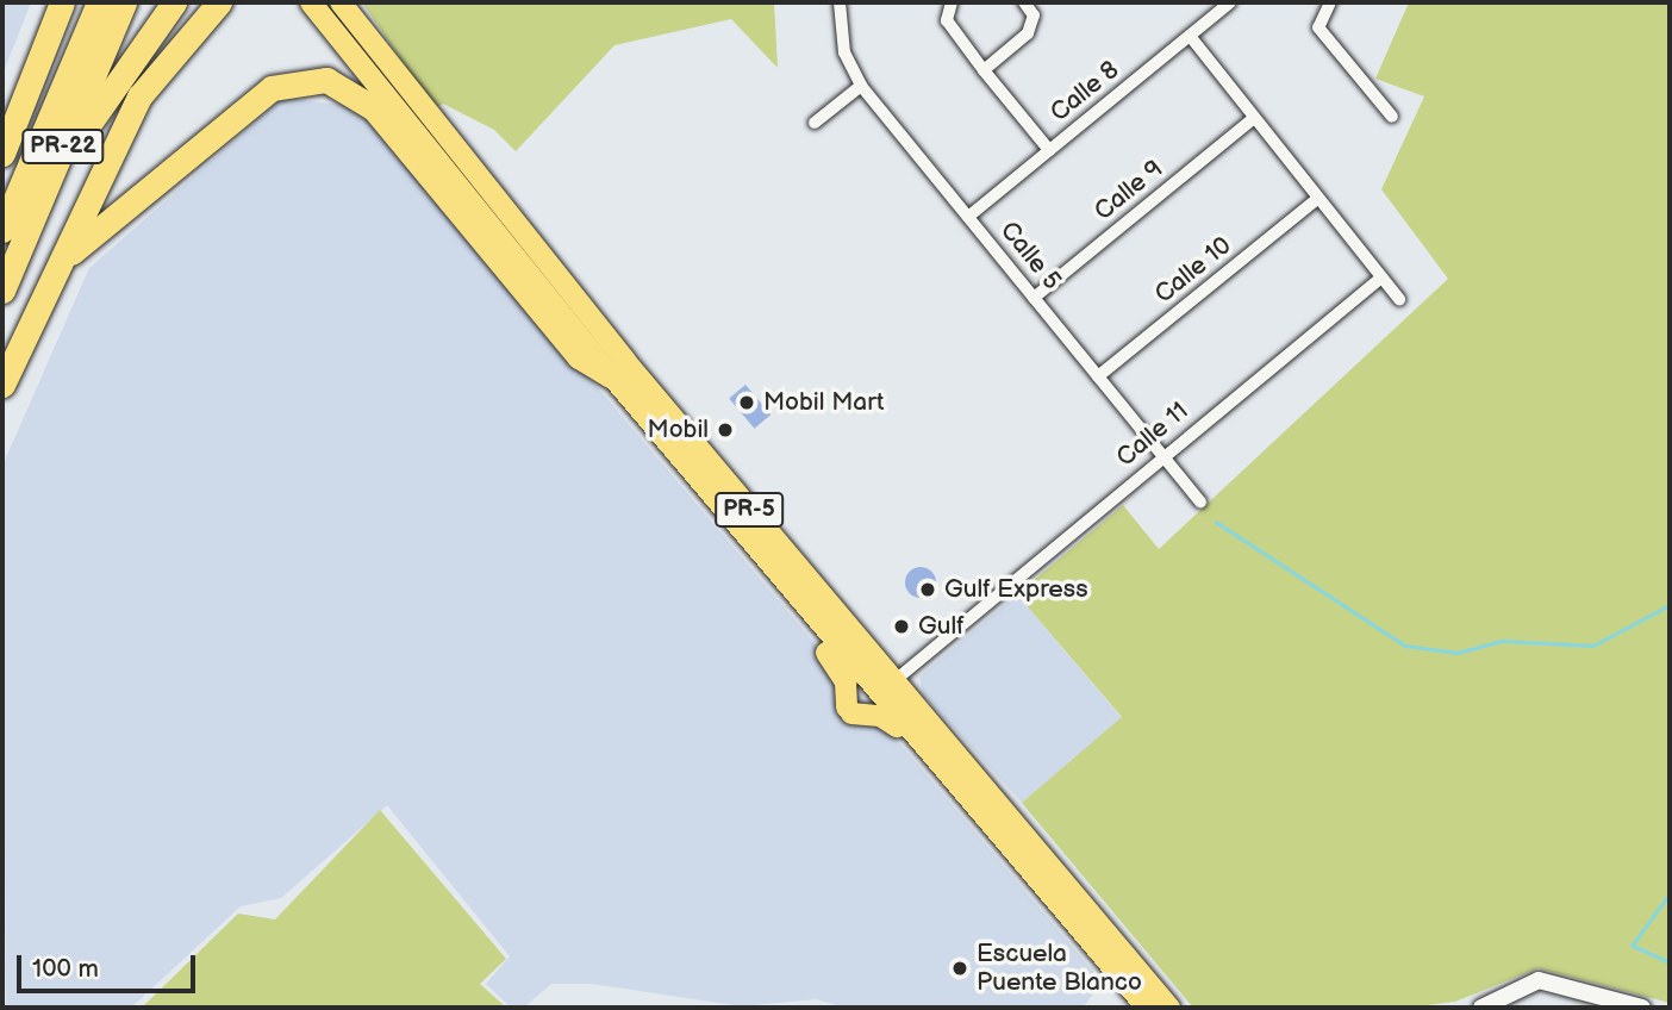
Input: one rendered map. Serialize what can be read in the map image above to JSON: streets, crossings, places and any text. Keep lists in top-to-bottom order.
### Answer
{
  "streets": {
    "highway": ["PR-22"],
    "main road": ["PR-5"],
    "street": [
      "Calle 8",
      "Calle 9",
      "Calle 5",
      "Calle 10",
      "Calle 11"
    ]
  },
  "crossings": [
    ["Calle 8", "Calle 5"],
    ["Calle 9", "Calle 5"],
    ["Calle 5", "Calle 10"],
    ["Calle 5", "Calle 11"],
    ["Calle 11", "PR-5"]
  ],
  "places": [
    "Mobil Mart",
    "Mobil",
    "Gulf Express",
    "Gulf",
    "Escuela Puente Blanco"
  ],
  "scale_bar": "100 m"
}
